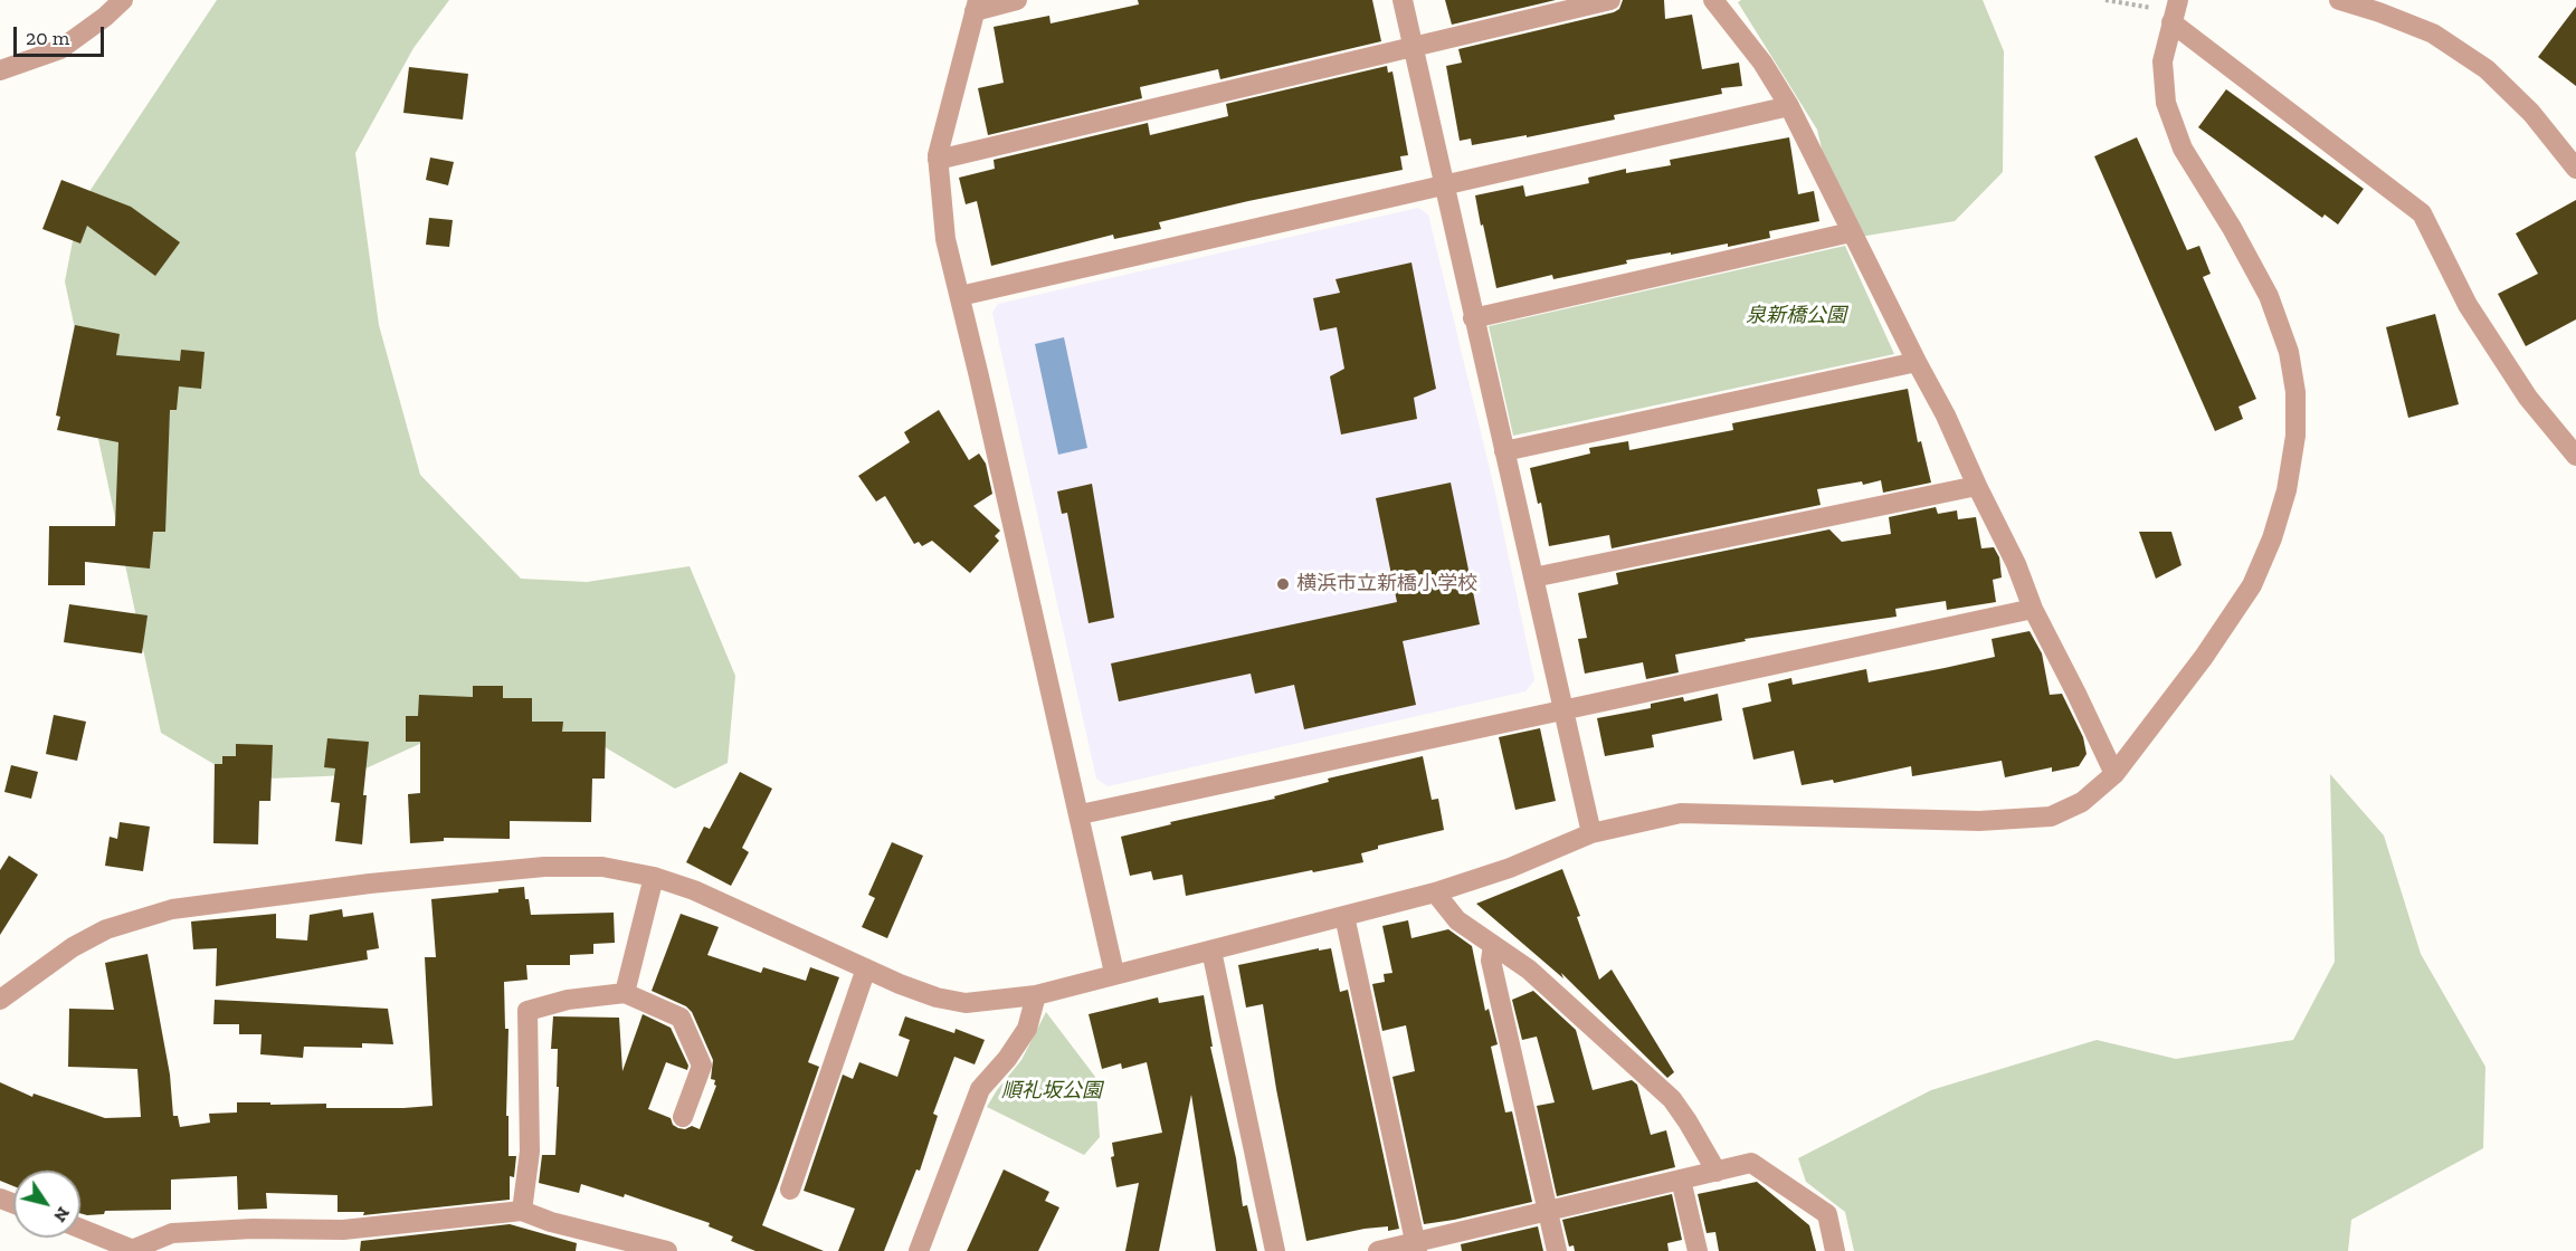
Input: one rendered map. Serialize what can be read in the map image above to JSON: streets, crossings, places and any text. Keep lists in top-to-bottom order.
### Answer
{
  "parks": ["泉新橋公園", "順礼坂公園"],
  "places": ["横浜市立新橋小学校"],
  "scale_bar": "20 m",
  "north": "bottom right"
}
